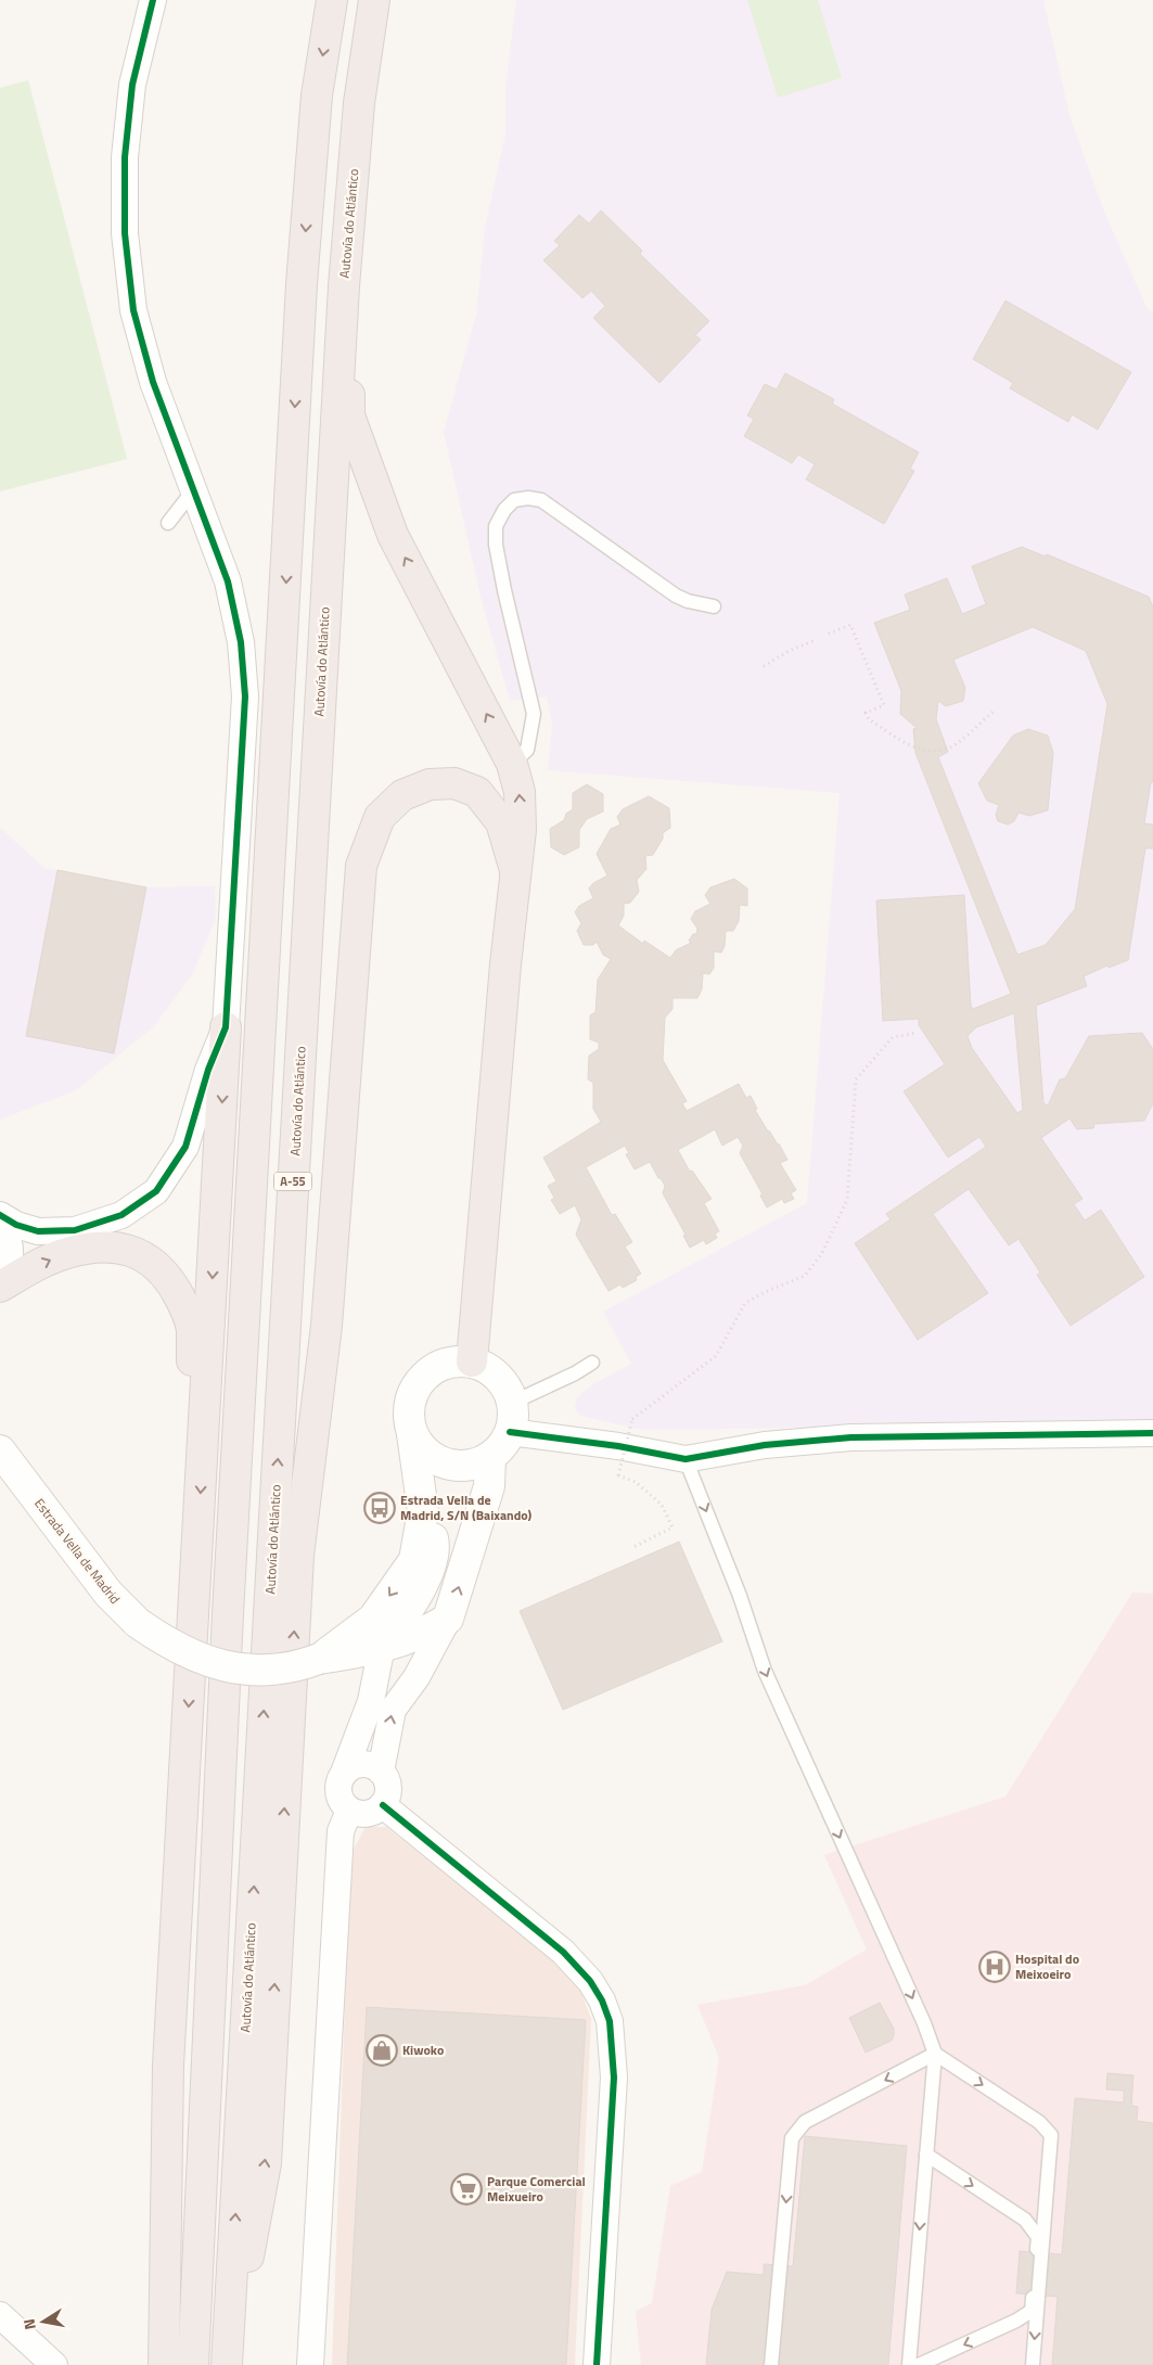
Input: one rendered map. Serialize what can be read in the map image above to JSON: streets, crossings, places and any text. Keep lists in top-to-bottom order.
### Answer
{
  "streets": {
    "highway": ["Autovía do Atlántico", "A-55"],
    "main road": ["Estrada Vella de Madrid"]
  },
  "places": {
    "bus stop": ["Estrada Vella de Madrid, S/N (Baixando)"],
    "hospital": ["Hospital do Meixoeiro"],
    "shop": ["Kiwoko"],
    "supermarket": ["Parque Comercial Meixueiro"]
  },
  "north": "left"
}
